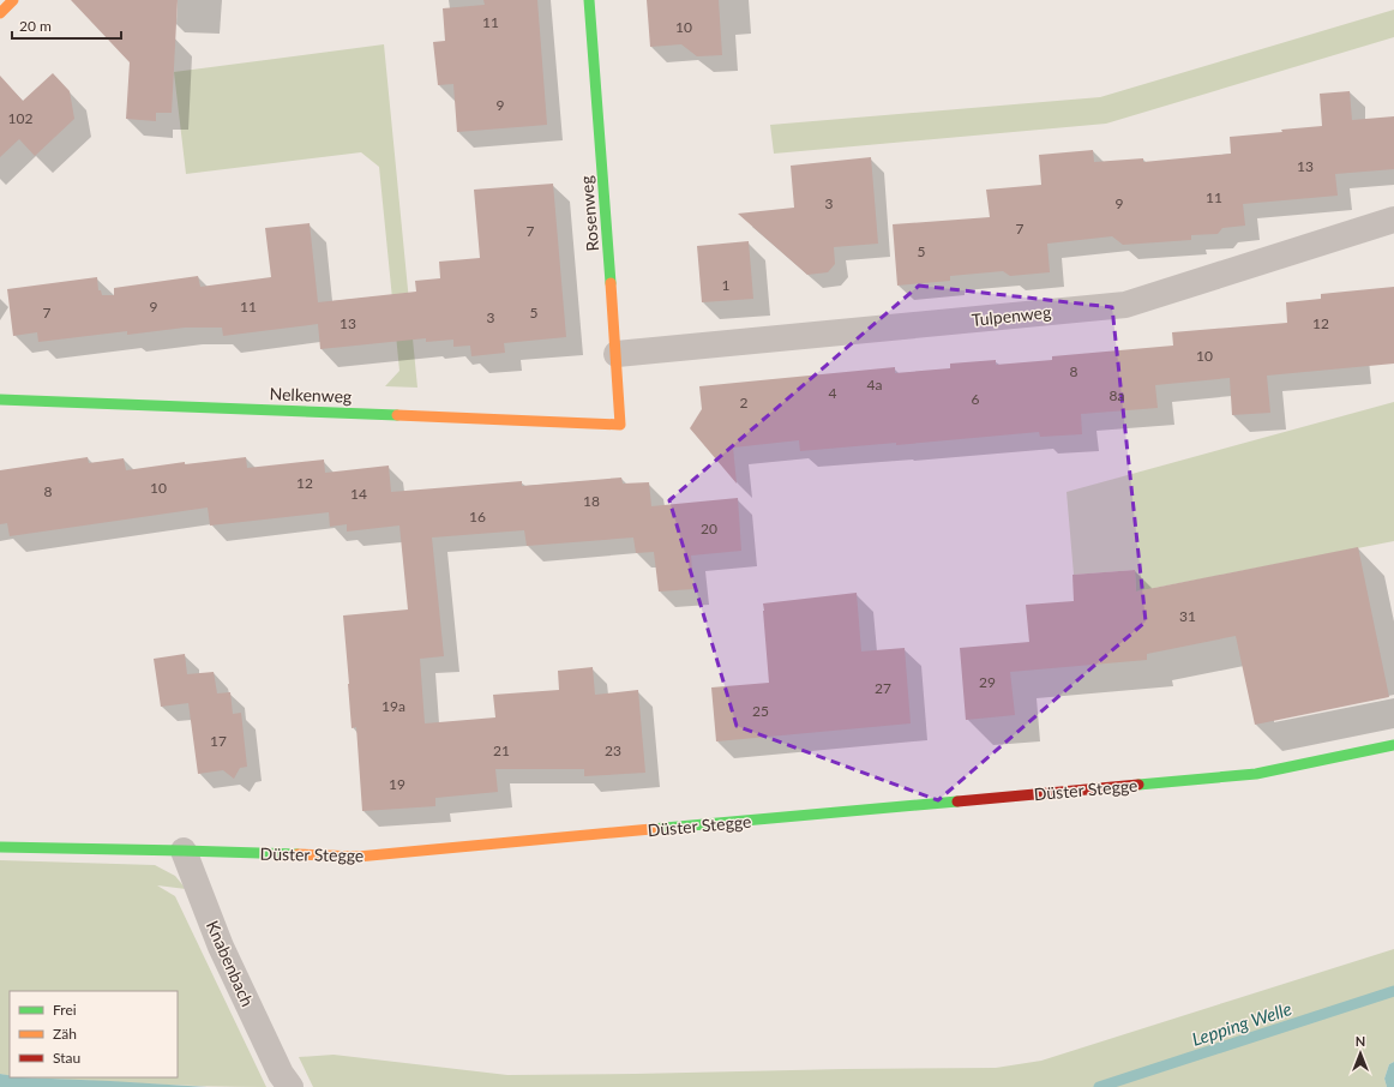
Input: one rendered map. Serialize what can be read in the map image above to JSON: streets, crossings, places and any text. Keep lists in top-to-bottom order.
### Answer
{
  "streets": {
    "street": [
      "Rosenweg",
      "Tulpenweg",
      "Nelkenweg",
      "Düster Stegge",
      "Knabenbach"
    ]
  },
  "crossings": [
    ["Rosenweg", "Tulpenweg"],
    ["Rosenweg", "Nelkenweg"],
    ["Düster Stegge", "Knabenbach"]
  ],
  "water": ["Lepping Welle"],
  "house_numbers": [
    "11",
    "10",
    "9",
    "102",
    "13",
    "11",
    "3",
    "9",
    "7",
    "7",
    "5",
    "1",
    "9",
    "11",
    "7",
    "5",
    "3",
    "13",
    "12",
    "10",
    "8",
    "4a",
    "4",
    "8a",
    "6",
    "2",
    "12",
    "10",
    "8",
    "14",
    "18",
    "16",
    "20",
    "31",
    "29",
    "27",
    "19a",
    "25",
    "17",
    "21",
    "23",
    "19"
  ],
  "legend": ["Frei", "Zäh", "Stau"],
  "scale_bar": "20 m",
  "north": "top"
}
